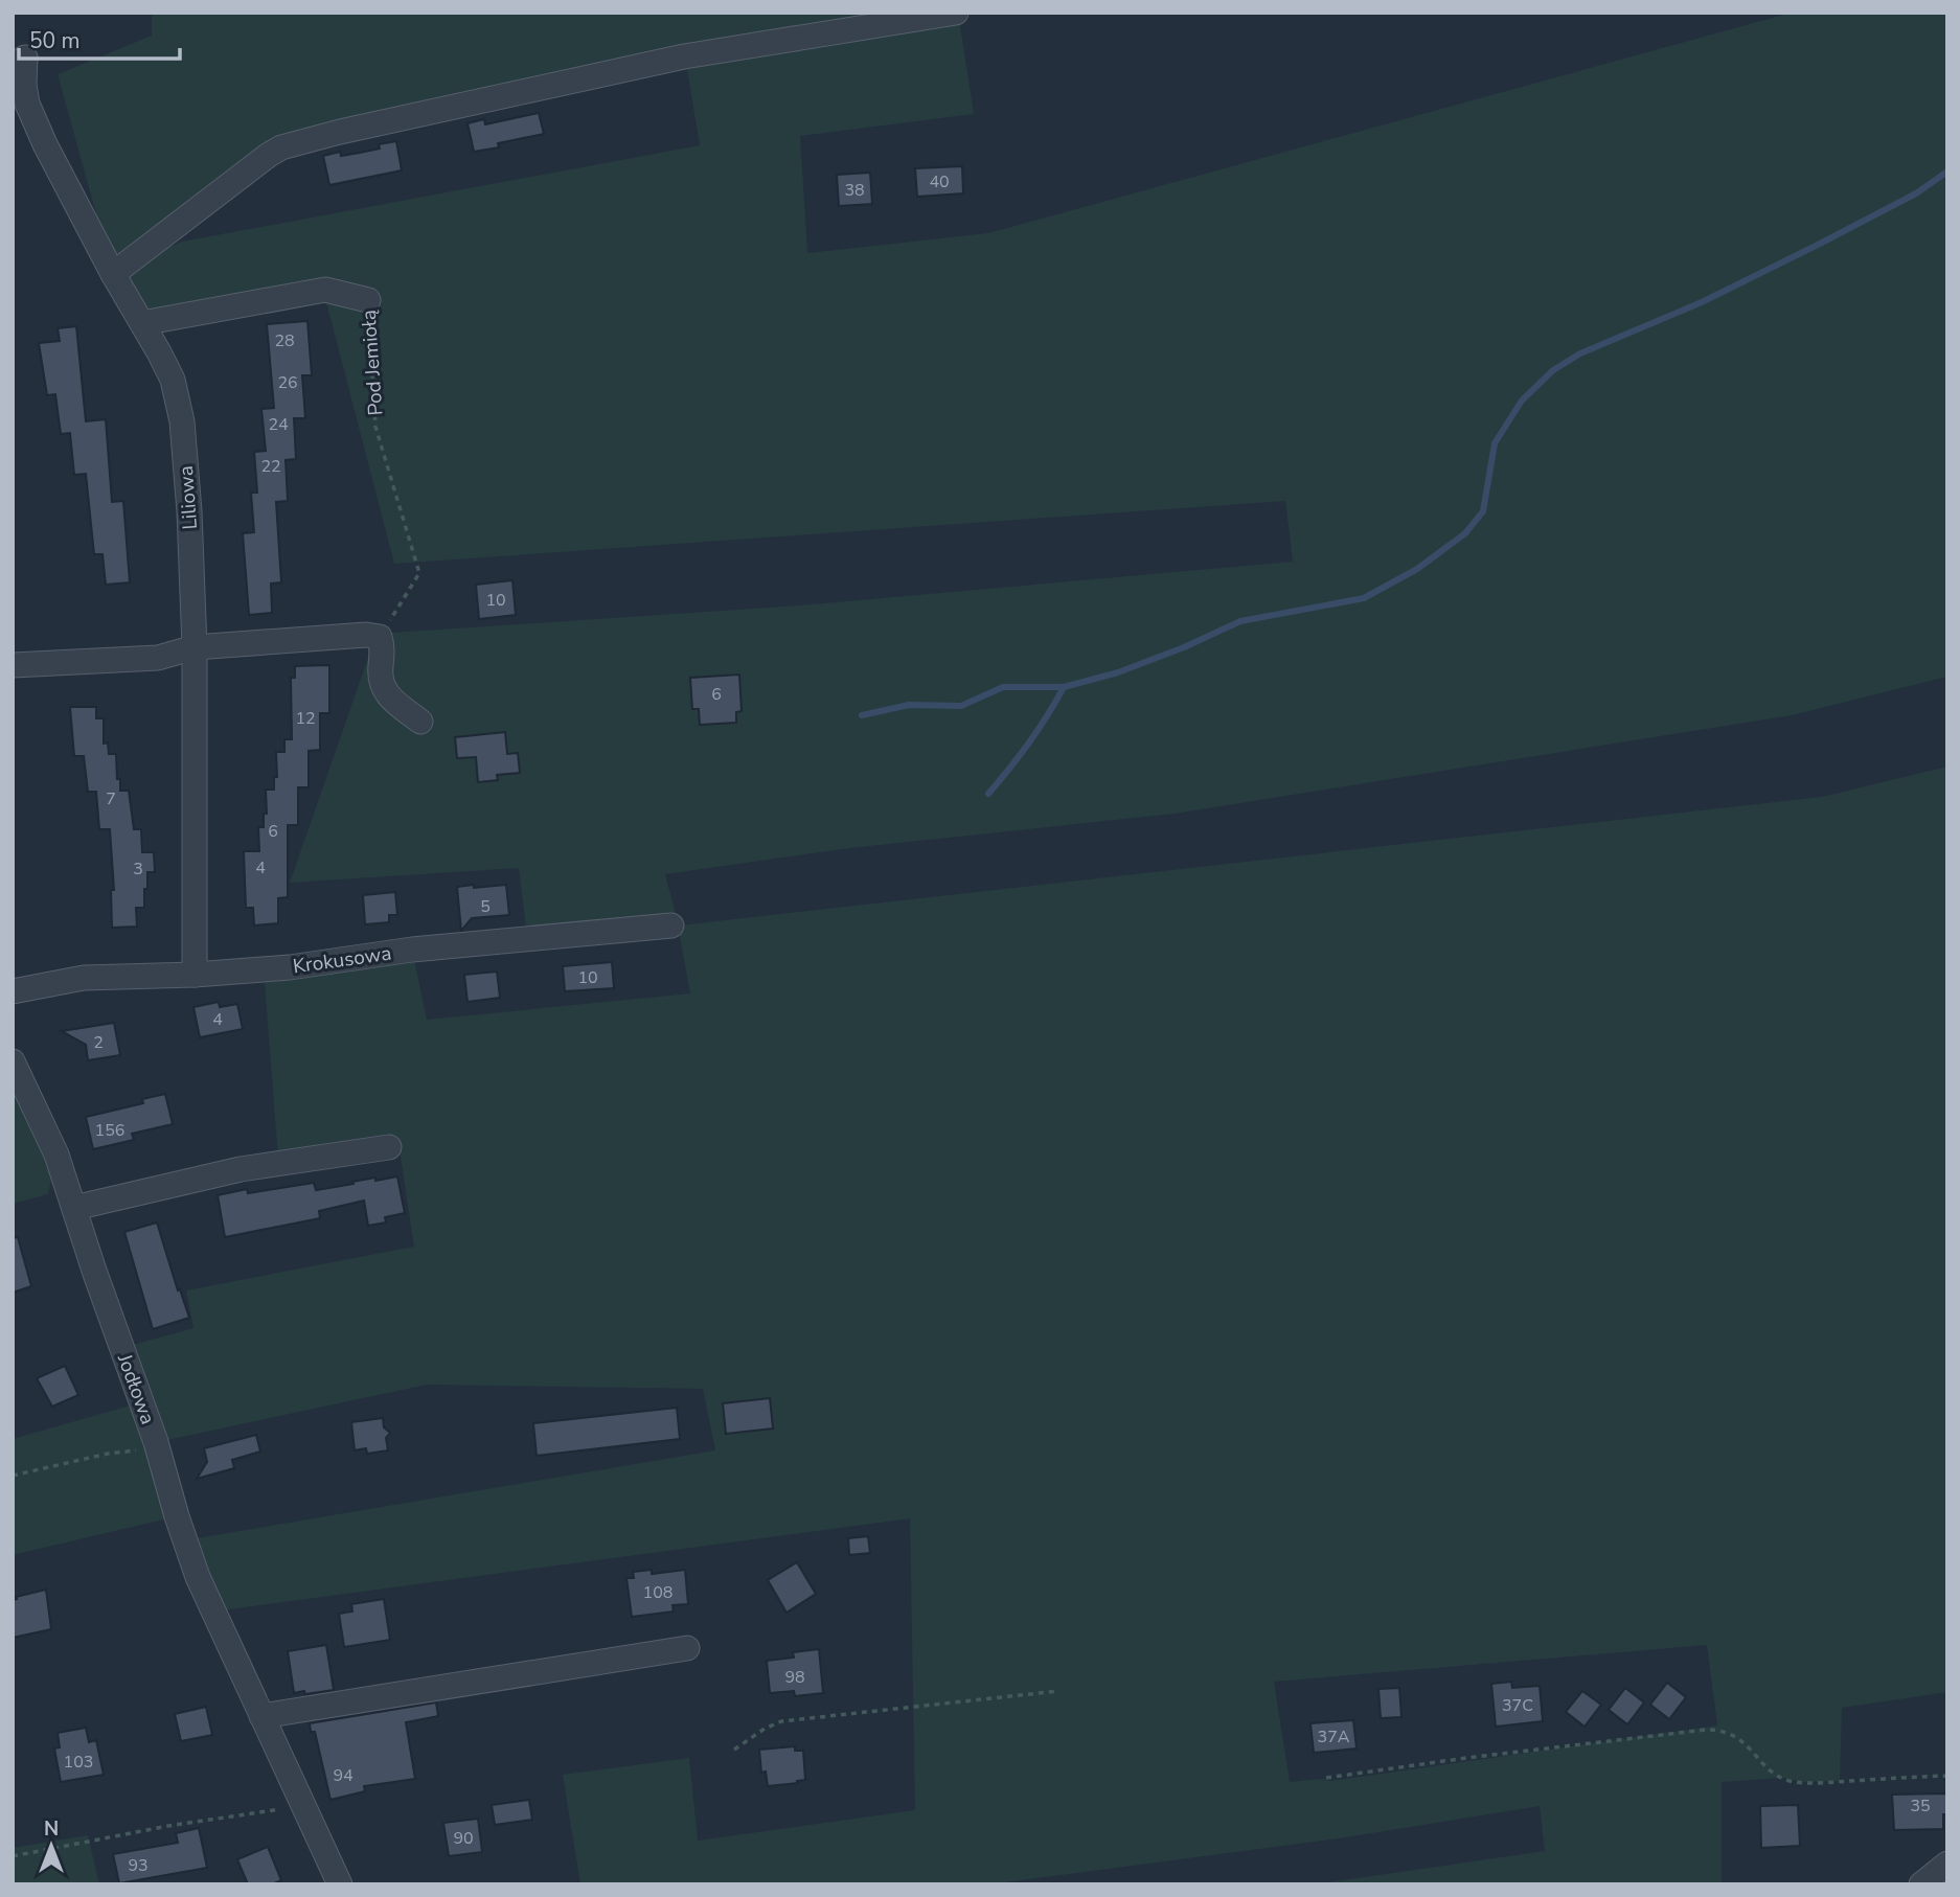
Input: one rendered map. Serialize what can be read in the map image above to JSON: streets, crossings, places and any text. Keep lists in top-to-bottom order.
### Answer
{
  "streets": {
    "street": [
      "Pod Jemiołą",
      "Liliowa",
      "Krokusowa",
      "Jodłowa"
    ]
  },
  "crossings": [
    ["Pod Jemiołą", "Liliowa"],
    ["Liliowa", "Krokusowa"]
  ],
  "house_numbers": [
    "40",
    "38",
    "28",
    "26",
    "24",
    "22",
    "10",
    "6",
    "12",
    "7",
    "6",
    "4",
    "3",
    "5",
    "10",
    "4",
    "2",
    "156",
    "108",
    "98",
    "37C",
    "37A",
    "103",
    "94",
    "35",
    "90",
    "93"
  ],
  "scale_bar": "50 m",
  "north": "top"
}
